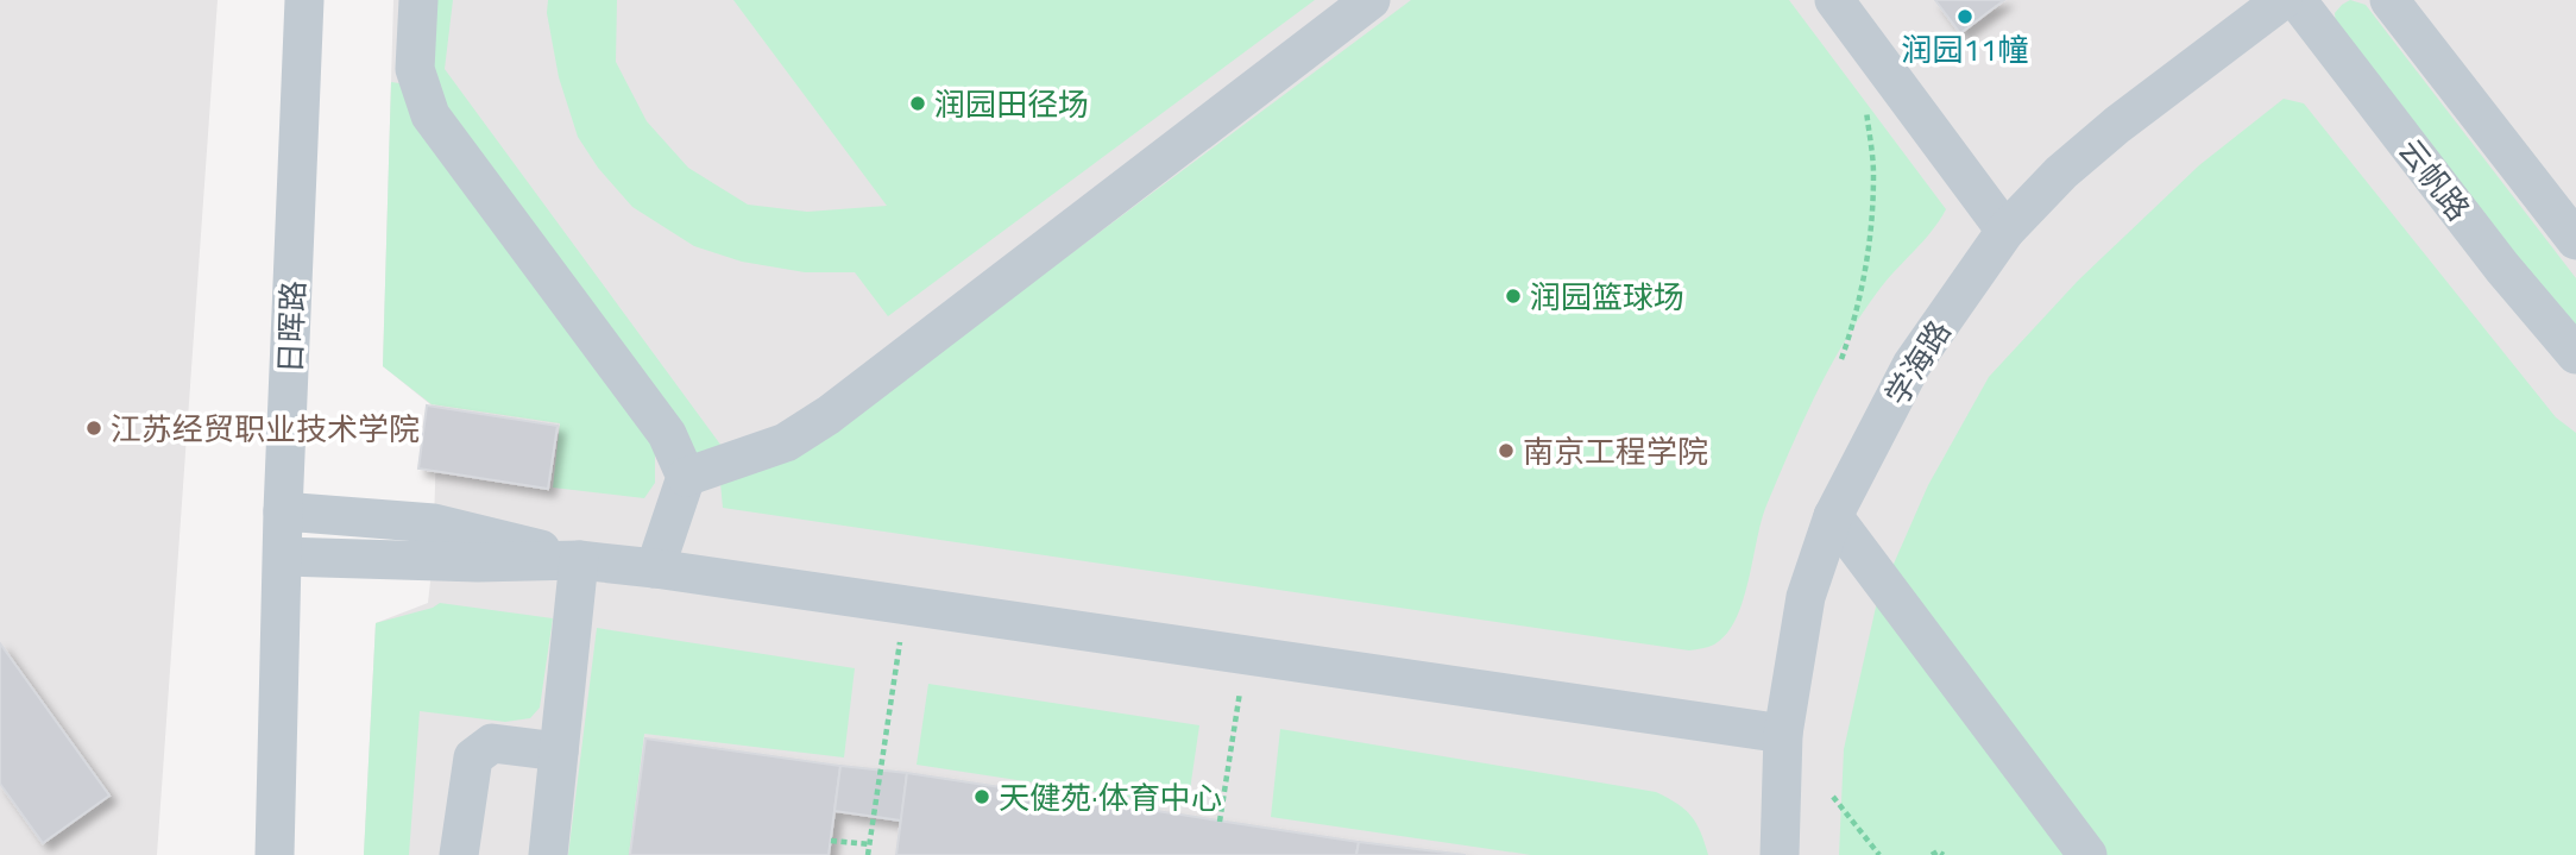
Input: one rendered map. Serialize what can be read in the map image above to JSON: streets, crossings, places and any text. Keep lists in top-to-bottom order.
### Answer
{
  "streets": {
    "street": ["云帆路", "日晖路", "学海路"]
  },
  "places": [
    "润园11幢",
    "润园田径场",
    "润园篮球场",
    "江苏经贸职业技术学院",
    "南京工程学院",
    "天健苑·体育中心"
  ]
}
